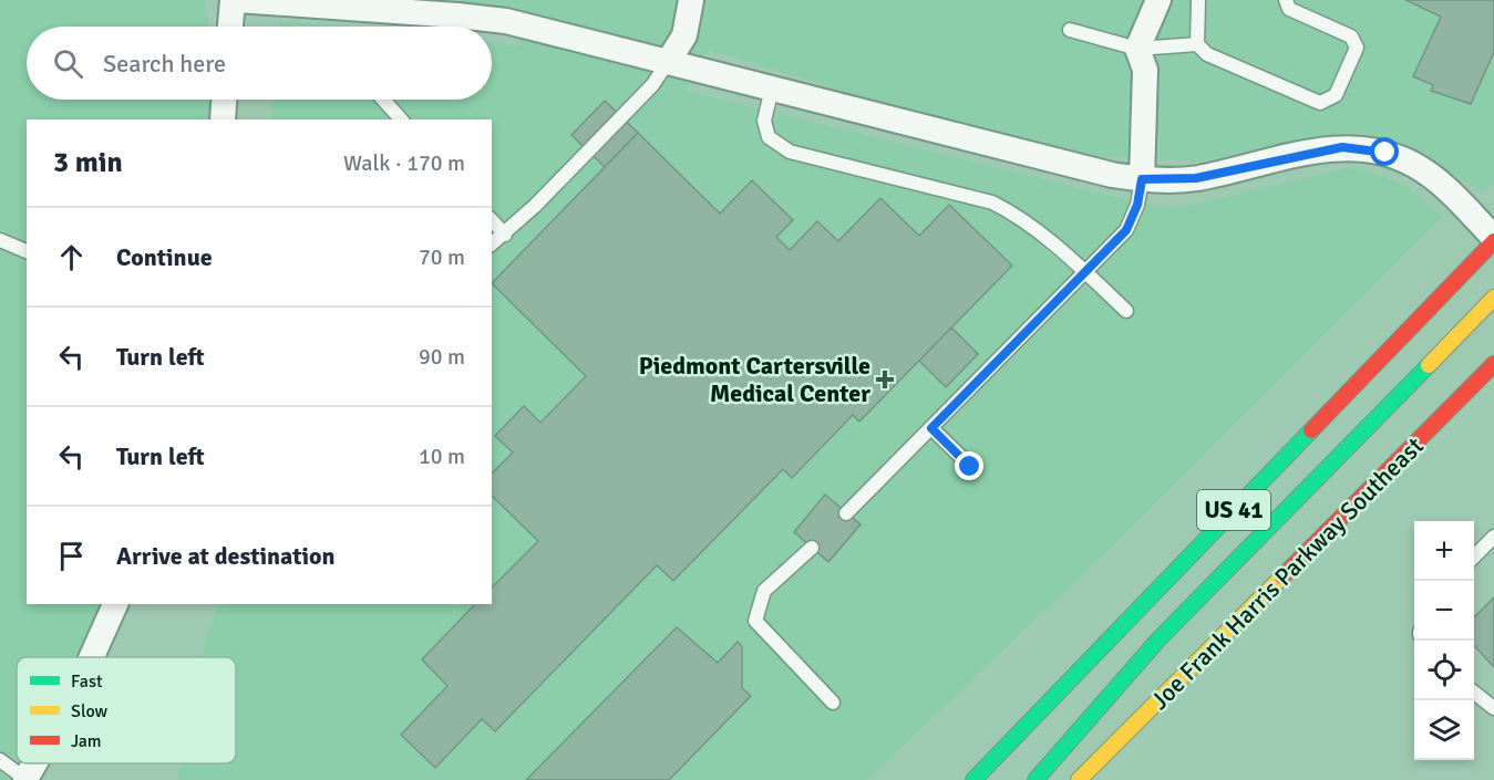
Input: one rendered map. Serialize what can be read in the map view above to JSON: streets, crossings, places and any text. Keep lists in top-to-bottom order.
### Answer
{
  "streets": {
    "main road": ["US 41", "Joe Frank Harris Parkway Southeast"]
  },
  "places": {
    "health": ["Piedmont Cartersville Medical Center"]
  },
  "legend": ["Fast", "Slow", "Jam"],
  "page": {
    "search": "Search here",
    "heading": ["3 min", "Walk · 170 m"],
    "list": [
      ["Continue", "70 m"],
      ["Turn left", "90 m"],
      ["Turn left", "10 m"],
      "Arrive at destination"
    ],
    "map_buttons": ["+", "−"]
  }
}
